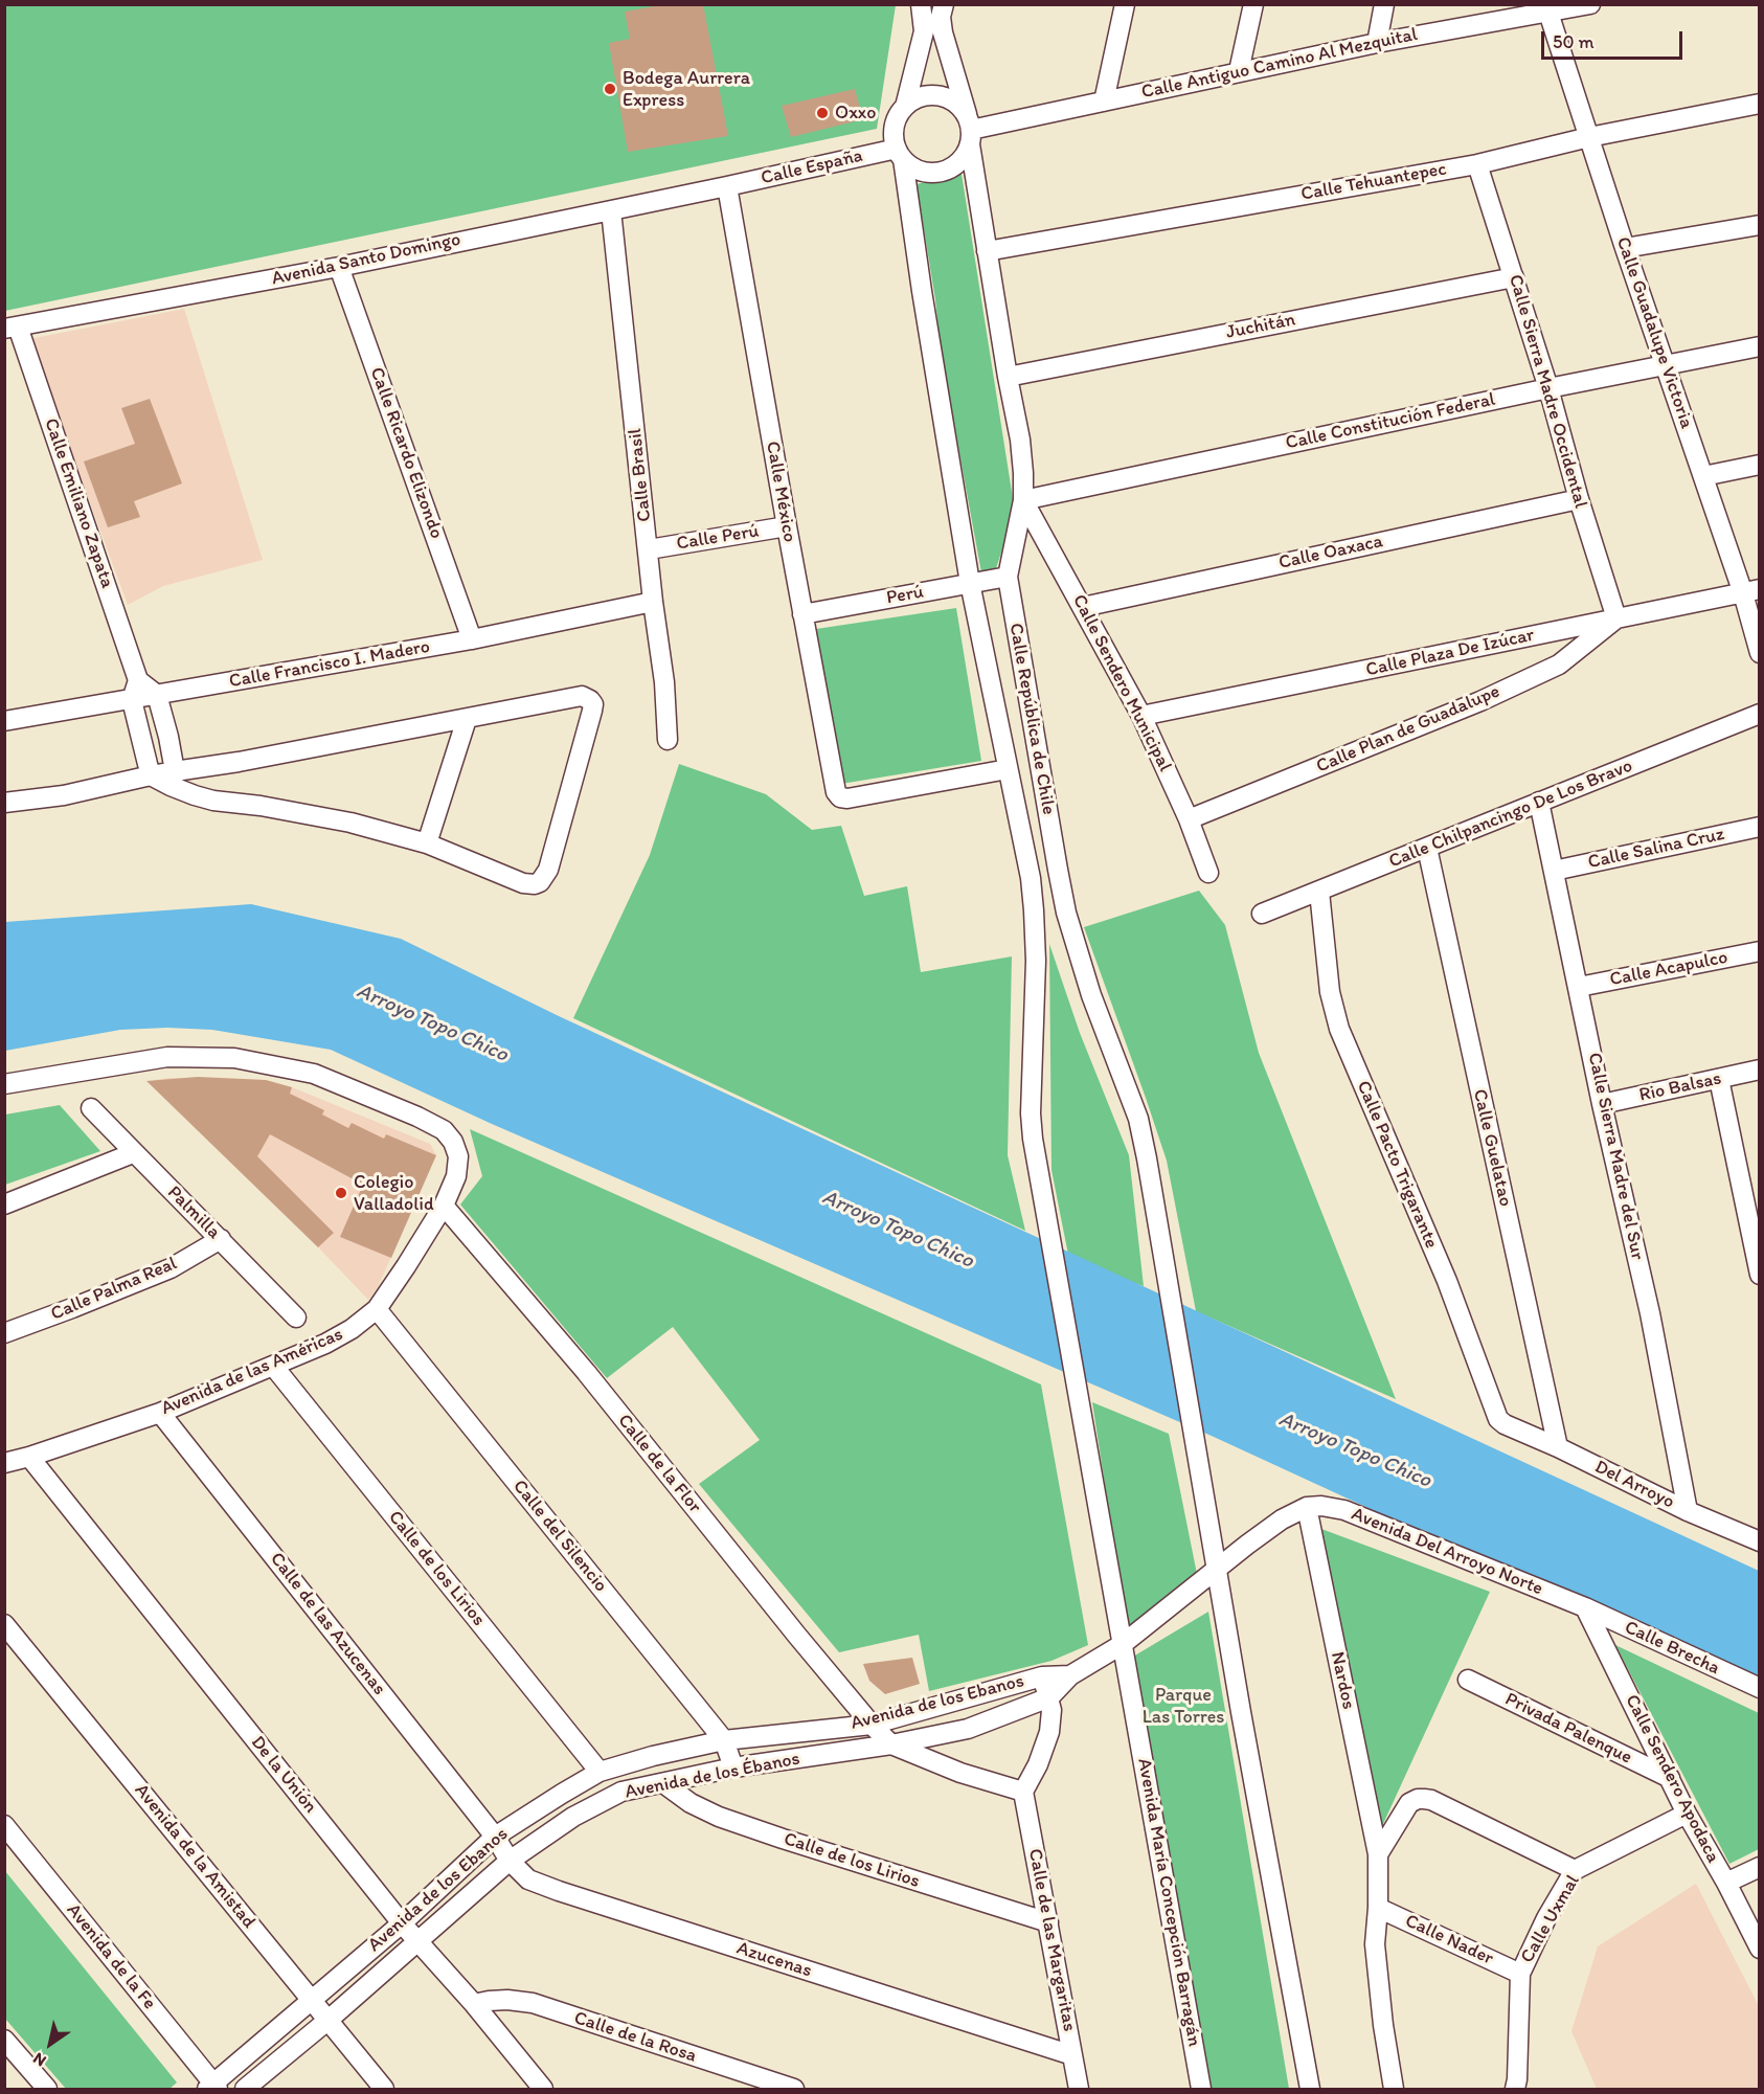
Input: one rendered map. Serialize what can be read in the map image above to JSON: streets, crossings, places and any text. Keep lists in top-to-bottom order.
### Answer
{
  "streets": {
    "street": [
      "Calle Antiguo Camino Al Mezquital",
      "Calle España",
      "Calle Tehuantepec",
      "Avenida Santo Domingo",
      "Juchitán",
      "Calle Guadalupe Victoria",
      "Calle Sierra Madre Occidental",
      "Calle Constitución Federal",
      "Calle Ricardo Elizondo",
      "Calle Brasil",
      "Calle México",
      "Calle Emiliano Zapata",
      "Calle Perú",
      "Calle Oaxaca",
      "Perú",
      "Calle Plaza De Izúcar",
      "Calle Francisco I. Madero",
      "Calle Sendero Municipal",
      "Calle República de Chile",
      "Calle Plan de Guadalupe",
      "Calle Chilpancingo De Los Bravo",
      "Calle Salina Cruz",
      "Calle Acapulco",
      "Rio Balsas",
      "Calle Guelatao",
      "Calle Sierra Madre del Sur",
      "Calle Pacto Trigarante",
      "Palmilla",
      "Calle Palma Real",
      "Avenida de las Américas",
      "Calle de la Flor",
      "Del Arroyo",
      "Calle del Silencio",
      "Avenida Del Arroyo Norte",
      "Calle de los Lirios",
      "Calle de las Azucenas",
      "Calle Brecha",
      "Nardos",
      "Avenida de los Ebanos",
      "Privada Palenque",
      "De la Unión",
      "Avenida de los Ébanos",
      "Calle Sendero Apodaca",
      "Avenida de la Amistad",
      "Avenida María Concepción Barragán",
      "Calle Uxmal",
      "Calle de las Margaritas",
      "Calle Nader",
      "Avenida de la Fe",
      "Azucenas",
      "Calle de la Rosa"
    ]
  },
  "crossings": [
    ["Calle Antiguo Camino Al Mezquital", "Calle España"],
    ["Calle Antiguo Camino Al Mezquital", "Calle Guadalupe Victoria"],
    ["Calle Antiguo Camino Al Mezquital", "Calle República de Chile"],
    ["Calle España", "Avenida Santo Domingo"],
    ["Calle España", "Calle México"],
    ["Calle España", "Calle República de Chile"],
    ["Calle Tehuantepec", "Calle Guadalupe Victoria"],
    ["Calle Tehuantepec", "Calle Sierra Madre Occidental"],
    ["Calle Tehuantepec", "Calle República de Chile"],
    ["Avenida Santo Domingo", "Calle Ricardo Elizondo"],
    ["Avenida Santo Domingo", "Calle Brasil"],
    ["Avenida Santo Domingo", "Calle México"],
    ["Avenida Santo Domingo", "Calle Emiliano Zapata"],
    ["Juchitán", "Calle Sierra Madre Occidental"],
    ["Juchitán", "Calle República de Chile"],
    ["Calle Guadalupe Victoria", "Calle Constitución Federal"],
    ["Calle Guadalupe Victoria", "Calle Plaza De Izúcar"],
    ["Calle Sierra Madre Occidental", "Calle Constitución Federal"],
    ["Calle Sierra Madre Occidental", "Calle Oaxaca"],
    ["Calle Sierra Madre Occidental", "Calle Plaza De Izúcar"],
    ["Calle Sierra Madre Occidental", "Calle Plan de Guadalupe"],
    ["Calle Constitución Federal", "Calle Sendero Municipal"],
    ["Calle Constitución Federal", "Calle República de Chile"],
    ["Calle Ricardo Elizondo", "Calle Francisco I. Madero"],
    ["Calle Brasil", "Calle Perú"],
    ["Calle Brasil", "Calle Francisco I. Madero"],
    ["Calle México", "Calle Perú"],
    ["Calle México", "Perú"],
    ["Calle México", "Calle República de Chile"],
    ["Calle Oaxaca", "Calle Sendero Municipal"],
    ["Perú", "Calle República de Chile"],
    ["Calle Plaza De Izúcar", "Calle Sendero Municipal"],
    ["Calle Plaza De Izúcar", "Calle Plan de Guadalupe"],
    ["Calle Sendero Municipal", "Calle República de Chile"],
    ["Calle Sendero Municipal", "Calle Plan de Guadalupe"],
    ["Calle República de Chile", "Avenida María Concepción Barragán"],
    ["Calle Chilpancingo De Los Bravo", "Calle Guelatao"],
    ["Calle Chilpancingo De Los Bravo", "Calle Sierra Madre del Sur"],
    ["Calle Chilpancingo De Los Bravo", "Calle Pacto Trigarante"],
    ["Calle Salina Cruz", "Calle Sierra Madre del Sur"],
    ["Calle Acapulco", "Calle Sierra Madre del Sur"],
    ["Rio Balsas", "Calle Sierra Madre del Sur"],
    ["Calle Guelatao", "Del Arroyo"],
    ["Calle Sierra Madre del Sur", "Del Arroyo"],
    ["Calle Pacto Trigarante", "Del Arroyo"],
    ["Palmilla", "Calle Palma Real"],
    ["Avenida de las Américas", "Calle de la Flor"],
    ["Avenida de las Américas", "Calle del Silencio"],
    ["Avenida de las Américas", "Calle de los Lirios"],
    ["Avenida de las Américas", "Calle de las Azucenas"],
    ["Avenida de las Américas", "De la Unión"],
    ["Calle de la Flor", "Avenida de los Ebanos"],
    ["Calle del Silencio", "Avenida de los Ebanos"],
    ["Calle del Silencio", "Avenida de los Ébanos"],
    ["Avenida Del Arroyo Norte", "Calle Brecha"],
    ["Avenida Del Arroyo Norte", "Nardos"],
    ["Avenida Del Arroyo Norte", "Calle Sendero Apodaca"],
    ["Calle de los Lirios", "Avenida de los Ebanos"],
    ["Calle de los Lirios", "Avenida de los Ébanos"],
    ["Calle de los Lirios", "Calle de las Margaritas"],
    ["Calle de las Azucenas", "Avenida de los Ebanos"],
    ["Calle de las Azucenas", "Azucenas"],
    ["Calle Brecha", "Calle Sendero Apodaca"],
    ["Nardos", "Calle Nader"],
    ["Avenida de los Ebanos", "De la Unión"],
    ["Avenida de los Ebanos", "Avenida de la Amistad"],
    ["Avenida de los Ebanos", "Avenida de la Fe"],
    ["Avenida de los Ebanos", "Azucenas"],
    ["Privada Palenque", "Calle Sendero Apodaca"],
    ["De la Unión", "Avenida de los Ébanos"],
    ["De la Unión", "Calle de la Rosa"],
    ["Avenida de los Ébanos", "Avenida de la Amistad"],
    ["Avenida de los Ébanos", "Azucenas"],
    ["Calle Sendero Apodaca", "Calle Uxmal"],
    ["Calle Uxmal", "Calle Nader"],
    ["Calle de las Margaritas", "Azucenas"]
  ],
  "water": ["Arroyo Topo Chico"],
  "parks": ["Parque Las Torres"],
  "places": ["Bodega Aurrera Express", "Oxxo", "Colegio Valladolid"],
  "scale_bar": "50 m",
  "north": "bottom left"
}
